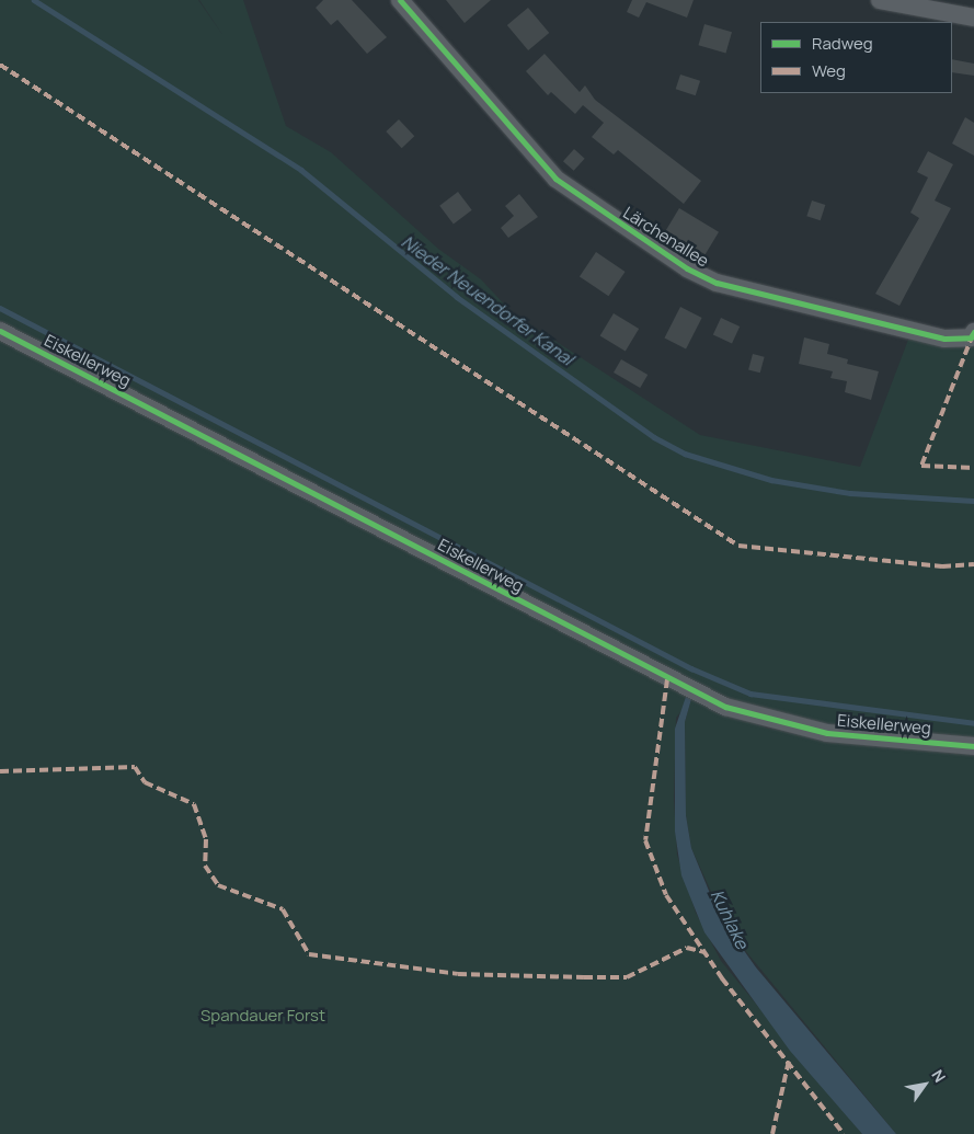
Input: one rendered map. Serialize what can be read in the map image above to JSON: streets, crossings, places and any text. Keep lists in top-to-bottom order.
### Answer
{
  "streets": {
    "street": ["Lärchenallee", "Eiskellerweg"]
  },
  "water": ["Nieder Neuendorfer Kanal", "Kuhlake"],
  "parks": ["Spandauer Forst"],
  "legend": ["Radweg", "Weg"],
  "north": "top right"
}
